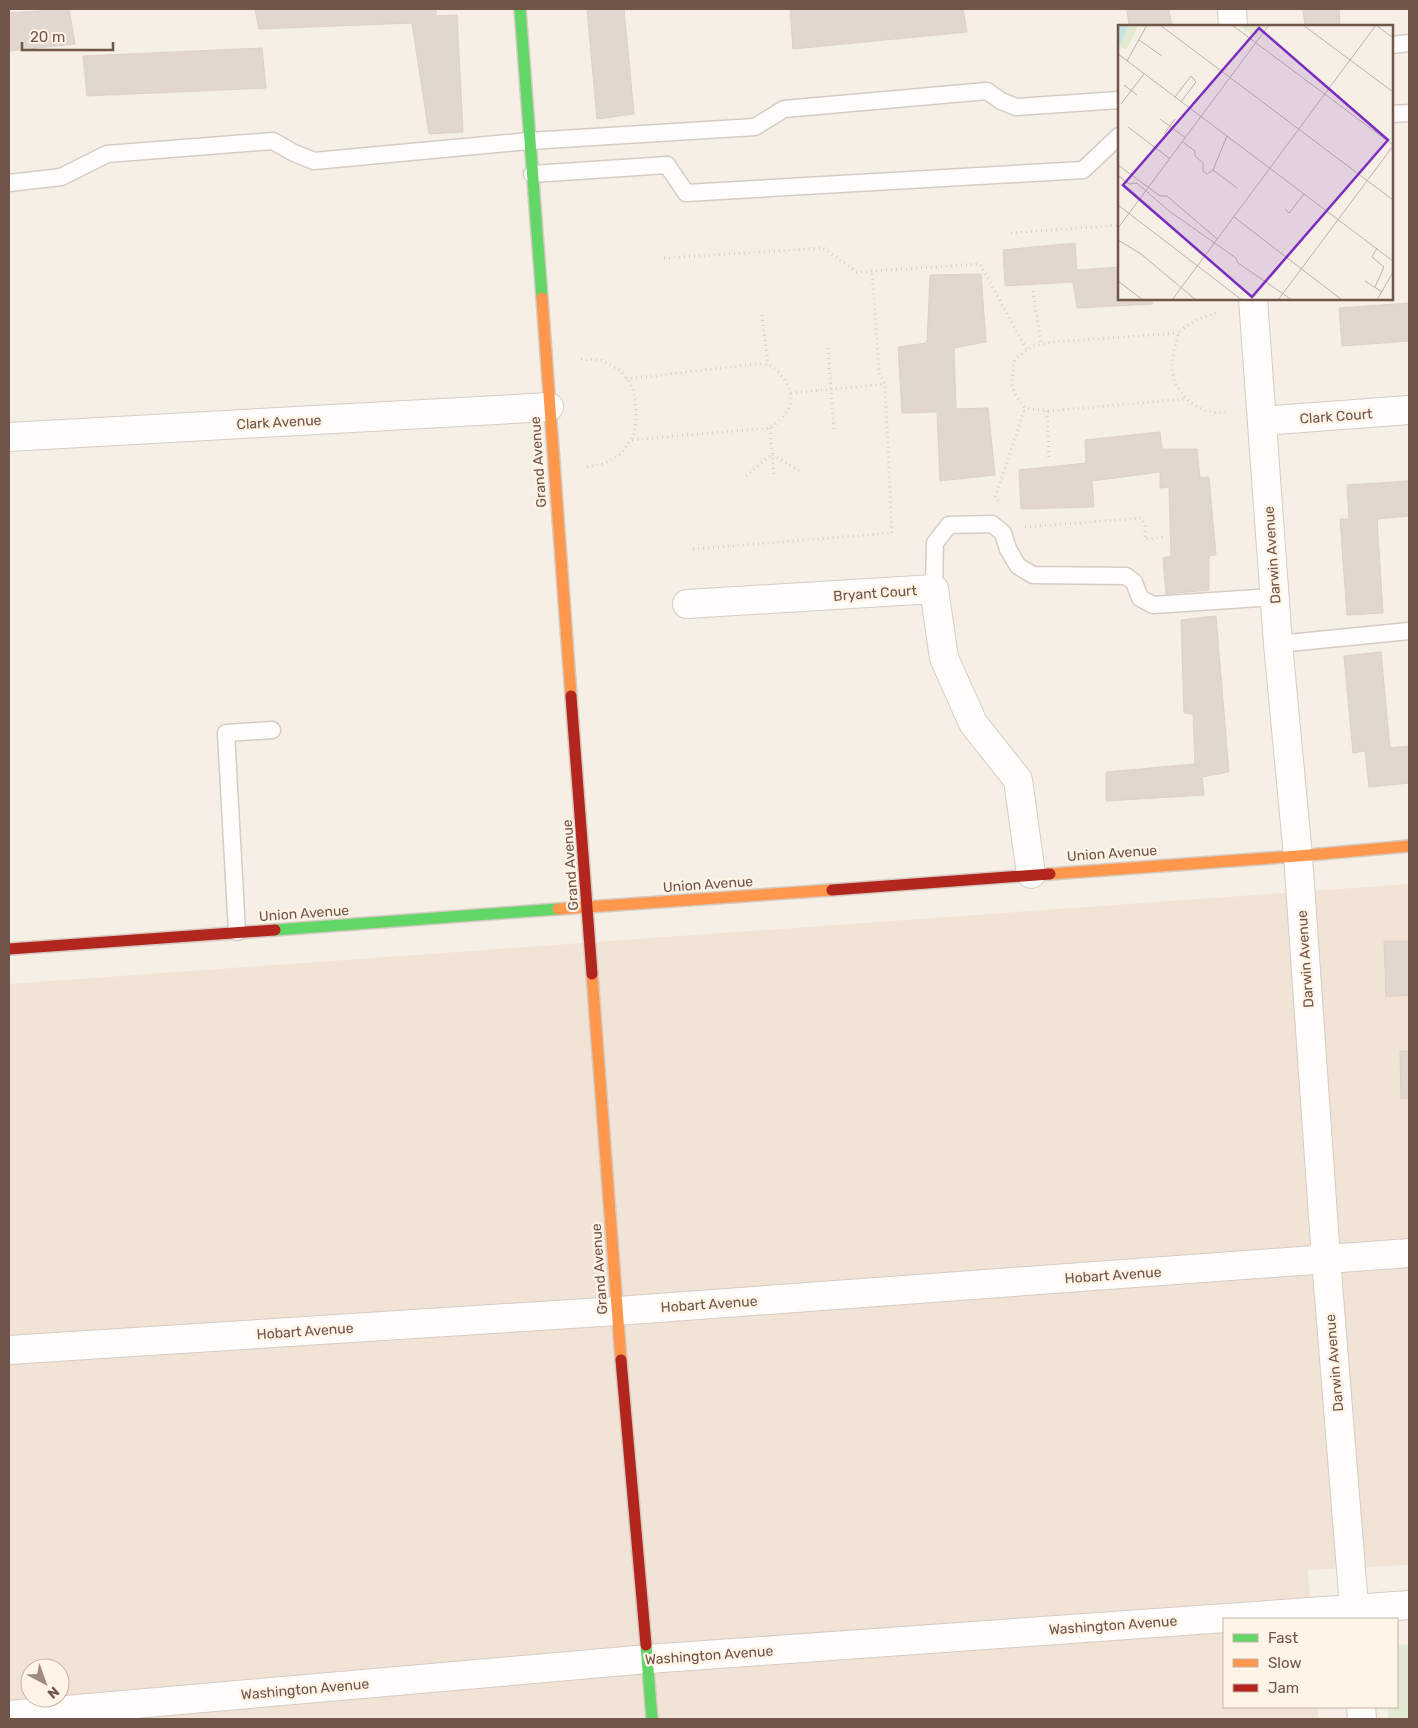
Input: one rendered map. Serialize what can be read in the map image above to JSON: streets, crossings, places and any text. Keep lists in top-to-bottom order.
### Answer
{
  "streets": {
    "street": [
      "Clark Court",
      "Clark Avenue",
      "Grand Avenue",
      "Darwin Avenue",
      "Bryant Court",
      "Union Avenue",
      "Hobart Avenue",
      "Washington Avenue"
    ]
  },
  "crossings": [
    ["Clark Court", "Darwin Avenue"],
    ["Clark Avenue", "Grand Avenue"],
    ["Grand Avenue", "Union Avenue"],
    ["Grand Avenue", "Hobart Avenue"],
    ["Grand Avenue", "Washington Avenue"],
    ["Darwin Avenue", "Union Avenue"],
    ["Darwin Avenue", "Hobart Avenue"],
    ["Darwin Avenue", "Washington Avenue"],
    ["Bryant Court", "Union Avenue"]
  ],
  "legend": ["Fast", "Slow", "Jam"],
  "scale_bar": "20 m",
  "north": "bottom right"
}
